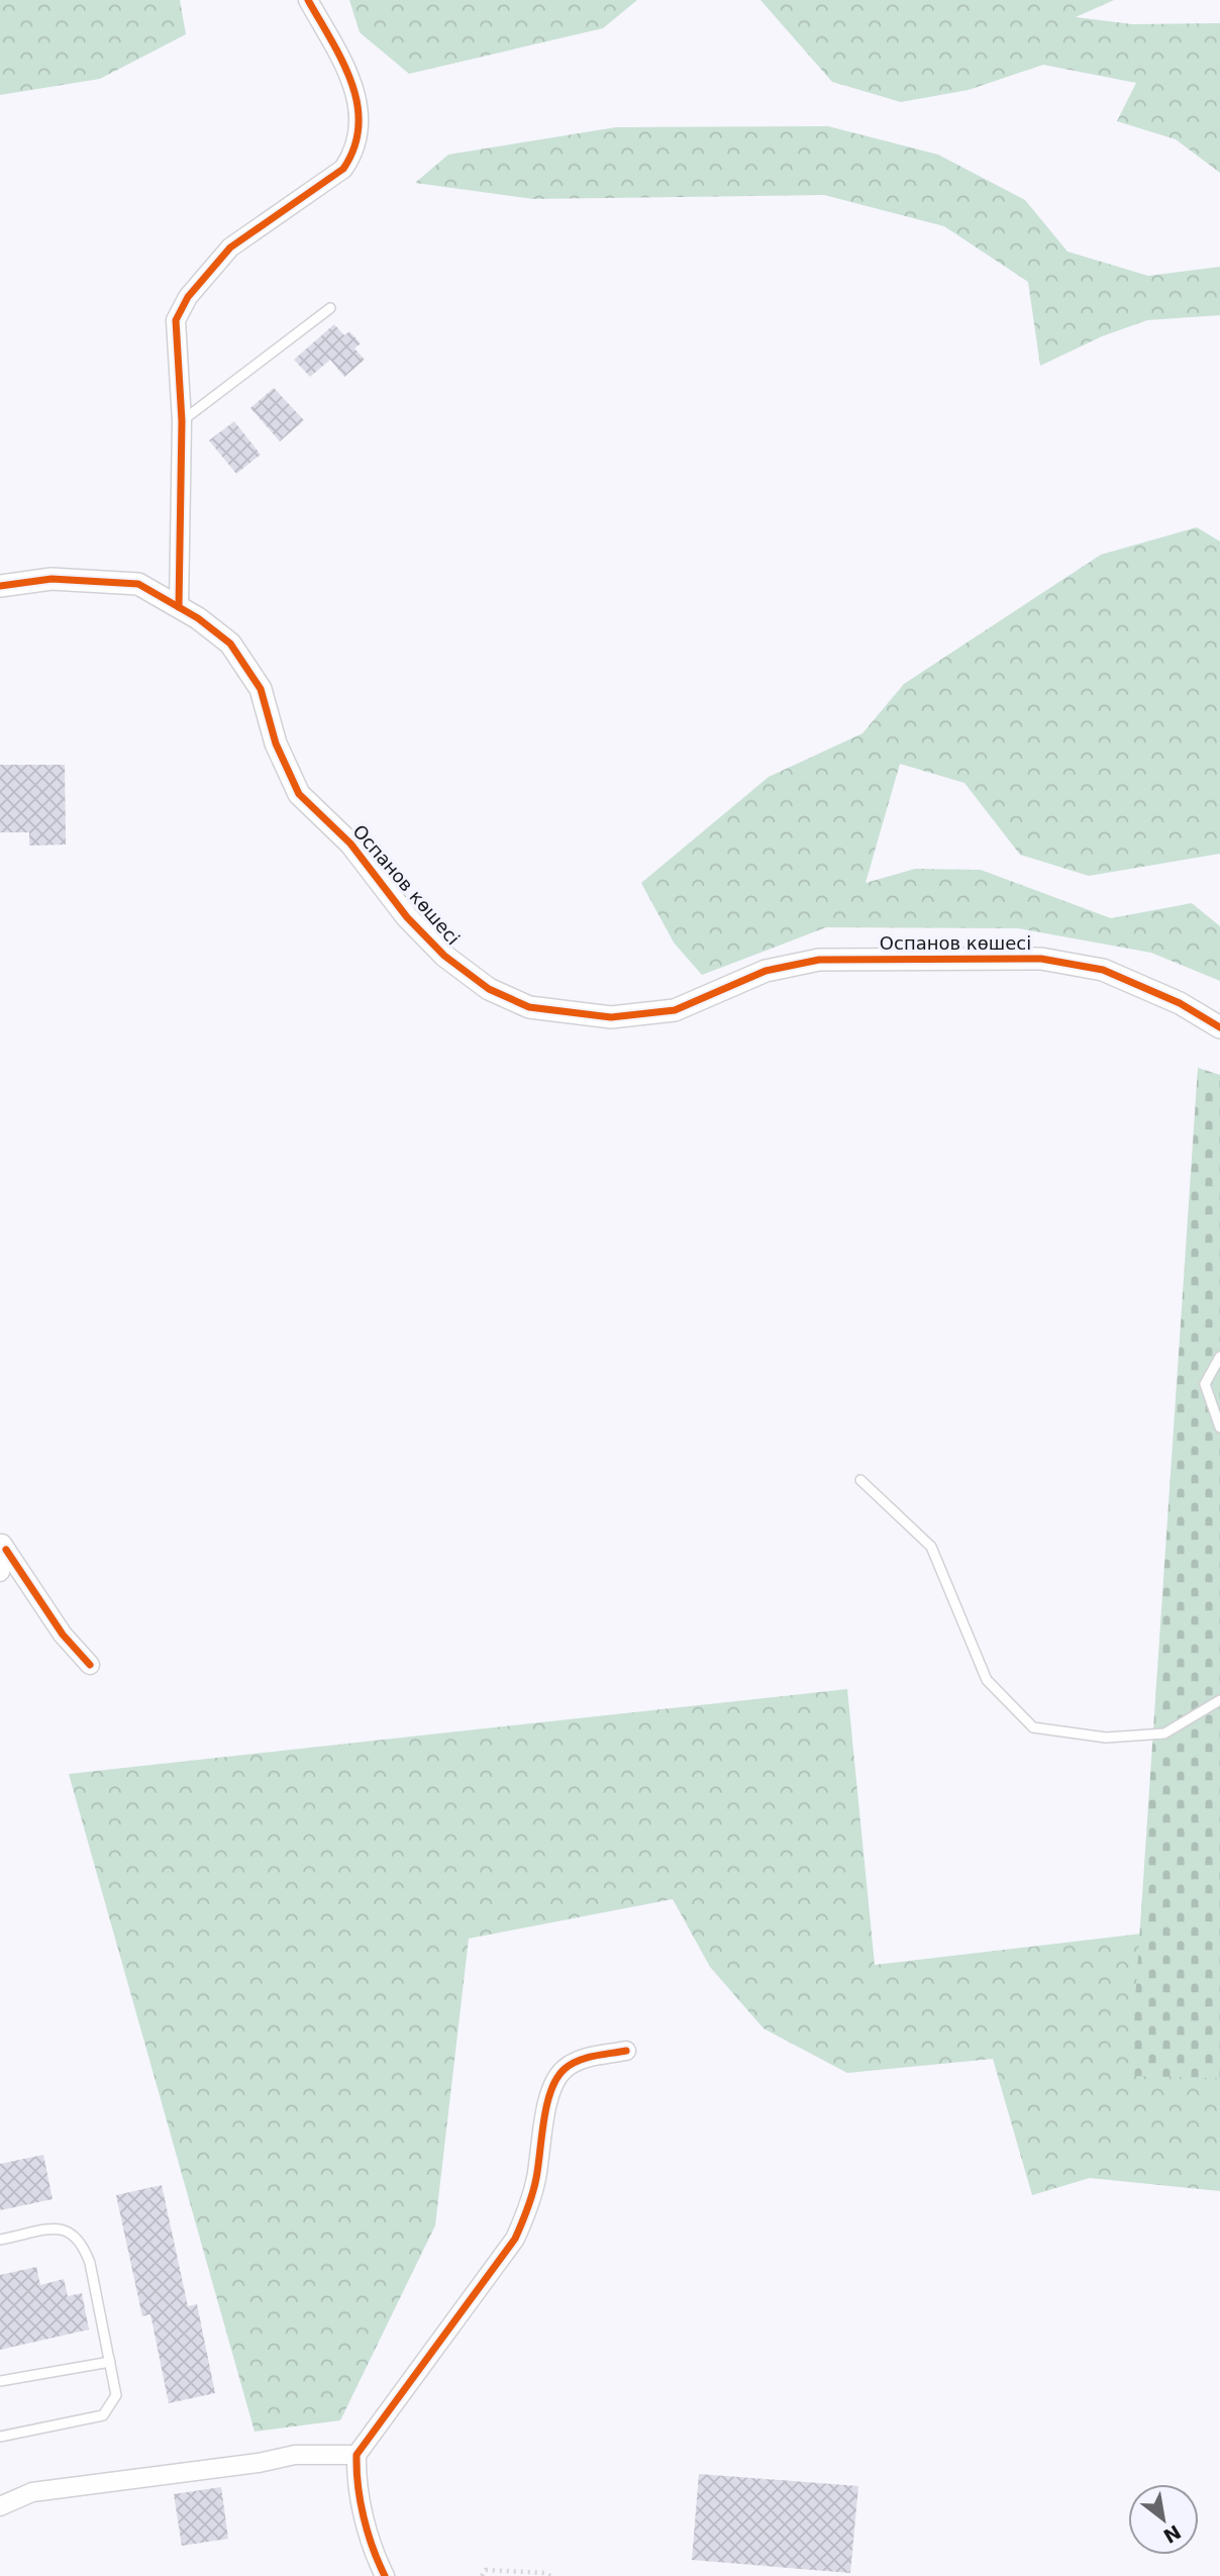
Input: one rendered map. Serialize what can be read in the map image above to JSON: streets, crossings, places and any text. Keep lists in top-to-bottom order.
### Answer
{
  "streets": {
    "street": ["Оспанов көшесі"]
  },
  "north": "bottom right"
}
